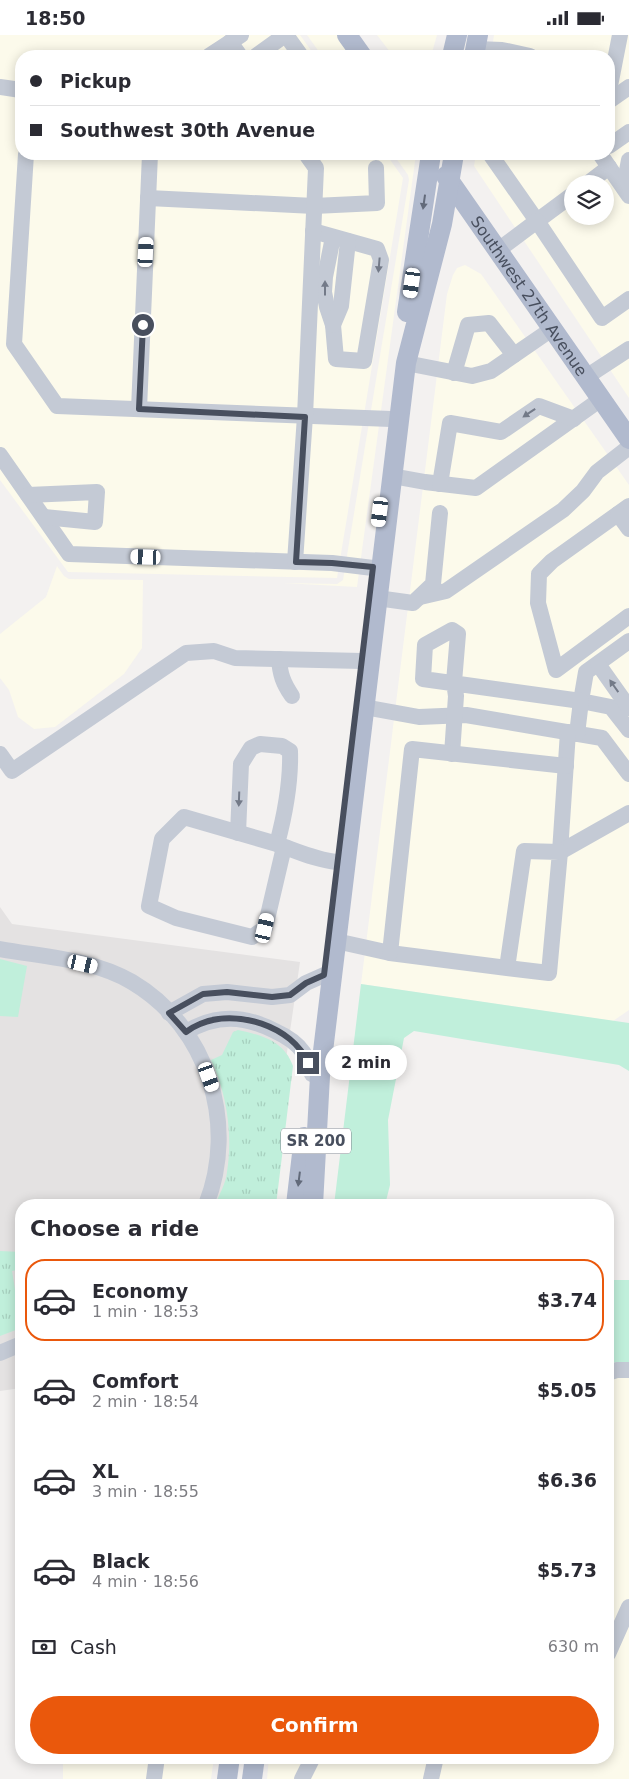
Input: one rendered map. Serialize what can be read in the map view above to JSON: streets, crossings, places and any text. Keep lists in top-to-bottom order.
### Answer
{
  "streets": {
    "main road": ["Southwest 27th Avenue", "SR 200"]
  },
  "crossings": [
    ["Southwest 27th Avenue", "SR 200"]
  ],
  "page": {
    "status": "18:50",
    "banner": ["Pickup", "Southwest 30th Avenue"],
    "bubble": "2 min",
    "heading": "Choose a ride",
    "list": [
      {
        "name": "Economy",
        "note": "1 min · 18:53",
        "value": "$3.74"
      },
      {
        "name": "Comfort",
        "note": "2 min · 18:54",
        "value": "$5.05"
      },
      {
        "name": "XL",
        "note": "3 min · 18:55",
        "value": "$6.36"
      },
      {
        "name": "Black",
        "note": "4 min · 18:56",
        "value": "$5.73"
      }
    ],
    "pay": ["Cash", "630 m"],
    "buttons": "Confirm"
  }
}
